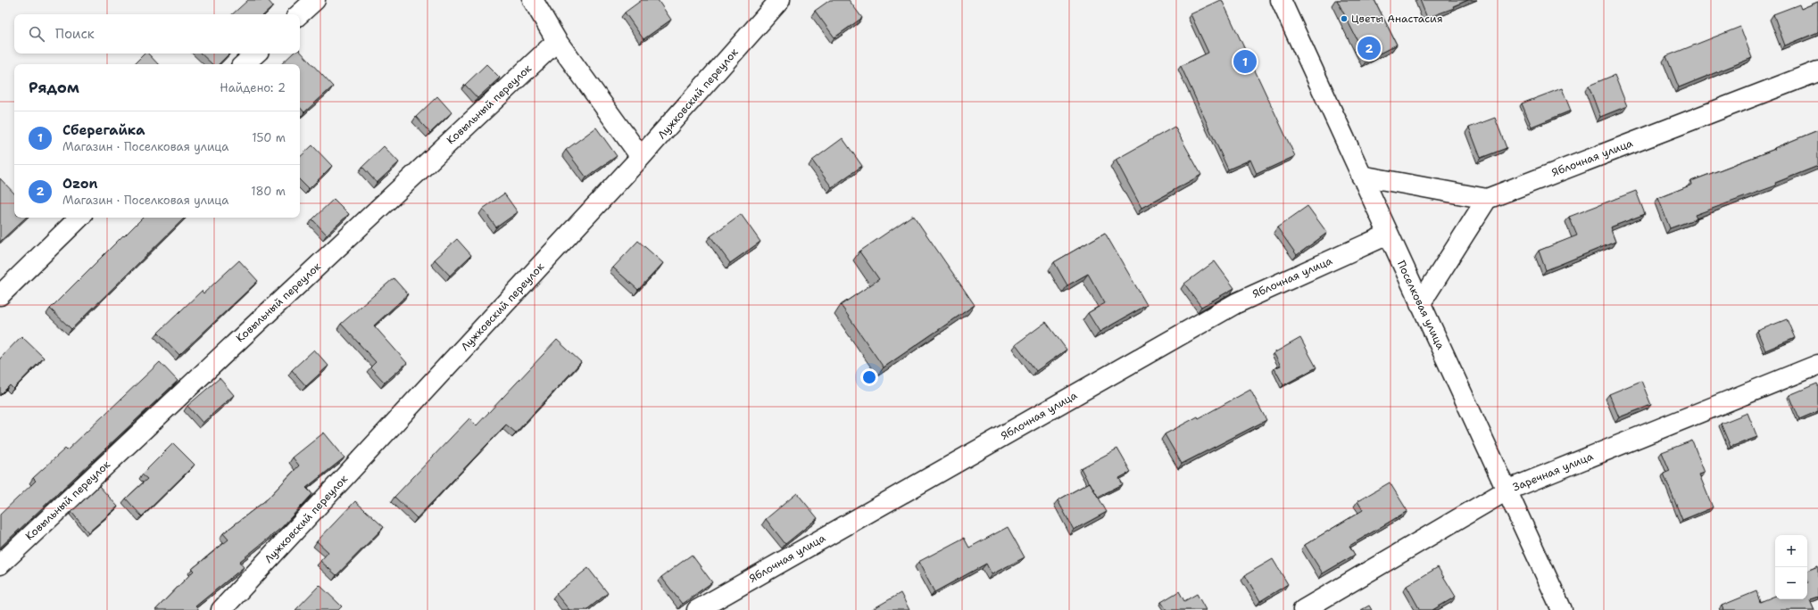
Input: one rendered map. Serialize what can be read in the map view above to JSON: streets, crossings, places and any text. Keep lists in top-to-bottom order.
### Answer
{
  "streets": {
    "main road": [
      "Лужковский переулок",
      "Ковыльный переулок",
      "Яблочная улица",
      "Поселковая улица",
      "Заречная улица"
    ]
  },
  "crossings": [
    ["Яблочная улица", "Поселковая улица"],
    ["Поселковая улица", "Заречная улица"]
  ],
  "places": ["Цветы Анастасия"],
  "page": {
    "search": "Поиск",
    "pins": ["2", "1"],
    "heading": ["Рядом", "Найдено: 2"],
    "list": [
      {
        "mark": "1",
        "name": "Сберегайка",
        "note": "Магазин · Поселковая улица",
        "value": "150 m"
      },
      {
        "mark": "2",
        "name": "Ozon",
        "note": "Магазин · Поселковая улица",
        "value": "180 m"
      }
    ],
    "map_buttons": ["+", "−"]
  }
}
